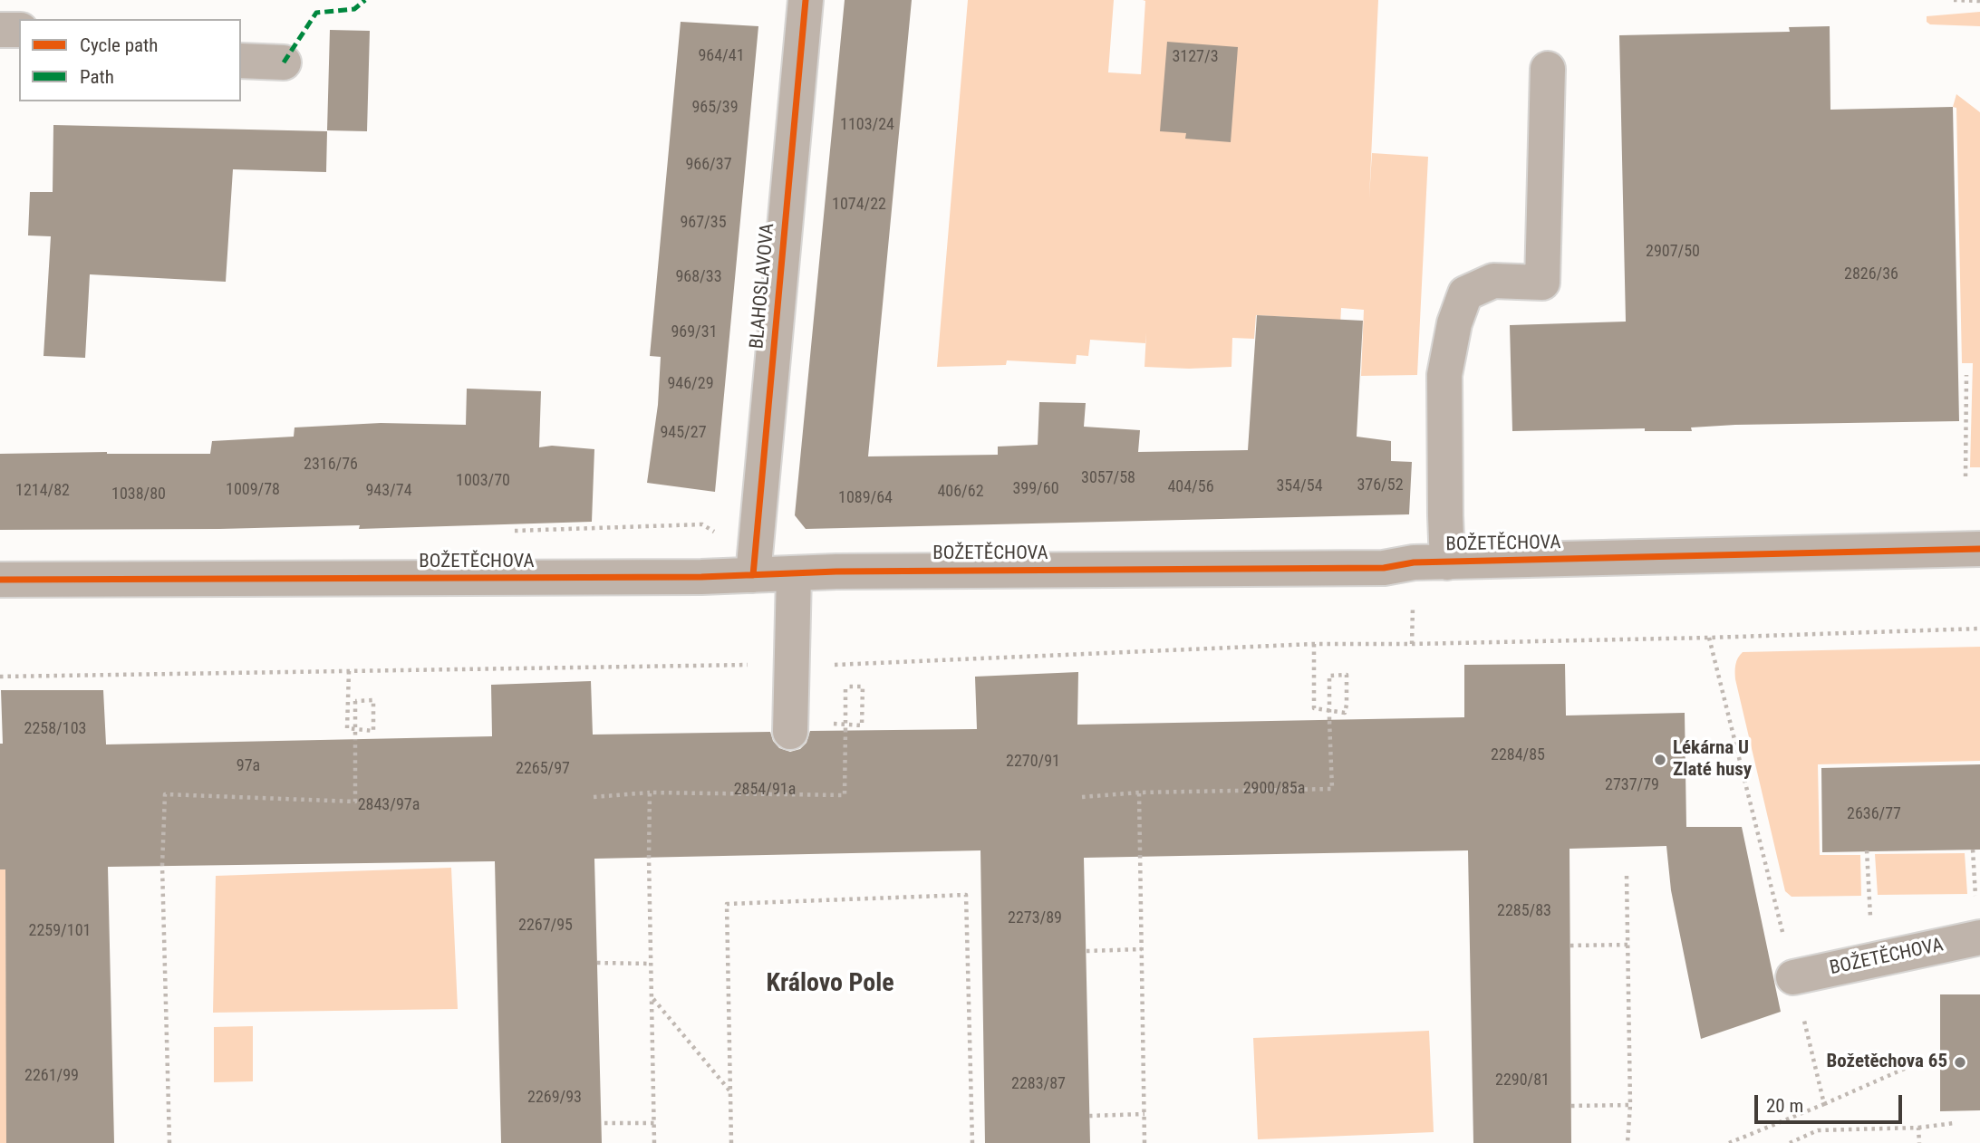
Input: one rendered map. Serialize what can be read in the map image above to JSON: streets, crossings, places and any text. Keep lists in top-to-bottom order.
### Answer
{
  "streets": {
    "street": ["BLAHOSLAVOVA", "BOŽETĚCHOVA"]
  },
  "crossings": [
    ["BLAHOSLAVOVA", "BOŽETĚCHOVA"]
  ],
  "districts": ["Královo Pole"],
  "places": ["Lékárna U Zlaté husy", "Božetěchova 65"],
  "house_numbers": [
    "964/41",
    "3127/3",
    "965/39",
    "1103/24",
    "966/37",
    "1074/22",
    "967/35",
    "2907/50",
    "2826/36",
    "968/33",
    "969/31",
    "946/29",
    "945/27",
    "2316/76",
    "3057/58",
    "1003/70",
    "376/52",
    "354/54",
    "404/56",
    "399/60",
    "1009/78",
    "1214/82",
    "943/74",
    "406/62",
    "1038/80",
    "1089/64",
    "2258/103",
    "2284/85",
    "2270/91",
    "97a",
    "2265/97",
    "2737/79",
    "2900/85a",
    "2854/91a",
    "2843/97a",
    "2636/77",
    "2285/83",
    "2273/89",
    "2267/95",
    "2259/101",
    "2261/99",
    "2290/81",
    "2283/87",
    "2269/93"
  ],
  "legend": ["Cycle path", "Path"],
  "scale_bar": "20 m"
}
